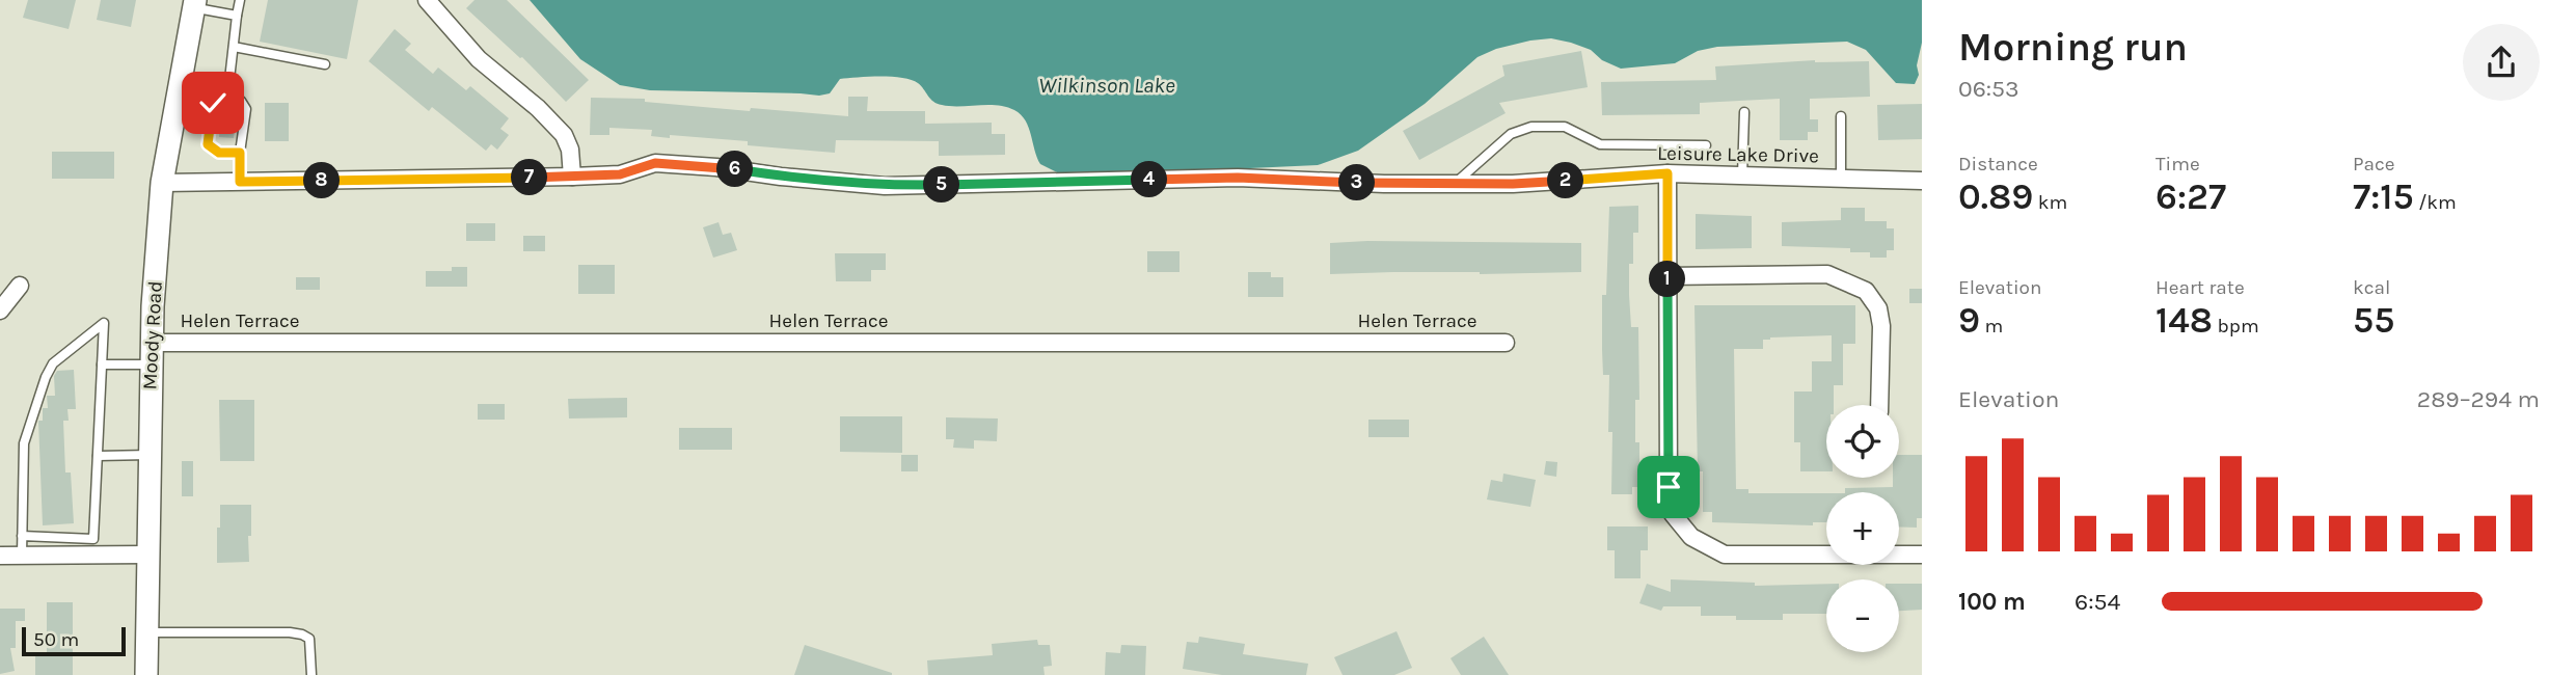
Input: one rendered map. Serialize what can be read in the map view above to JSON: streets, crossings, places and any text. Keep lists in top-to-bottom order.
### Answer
{
  "streets": {
    "main road": ["Moody Road"],
    "street": ["Leisure Lake Drive", "Helen Terrace"]
  },
  "crossings": [
    ["Leisure Lake Drive", "Moody Road"],
    ["Helen Terrace", "Moody Road"]
  ],
  "water": ["Wilkinson Lake"],
  "scale_bar": "50 m",
  "page": {
    "heading": ["Morning run", "06:53"],
    "stats": [
      ["Distance", "0.89 km"],
      ["Time", "6:27"],
      ["Pace", "7:15 /km"],
      ["Elevation", "9 m"],
      ["Heart rate", "148 bpm"],
      ["kcal", "55"]
    ],
    "pins": [
      "6",
      "7",
      "4",
      "2",
      "8",
      "3",
      "5",
      "1"
    ],
    "chart": ["Elevation", "289–294 m"],
    "map_buttons": ["+", "−"],
    "list": [
      {
        "name": "100 m",
        "note": "6:54"
      }
    ],
    "scale": "50 m"
  }
}
